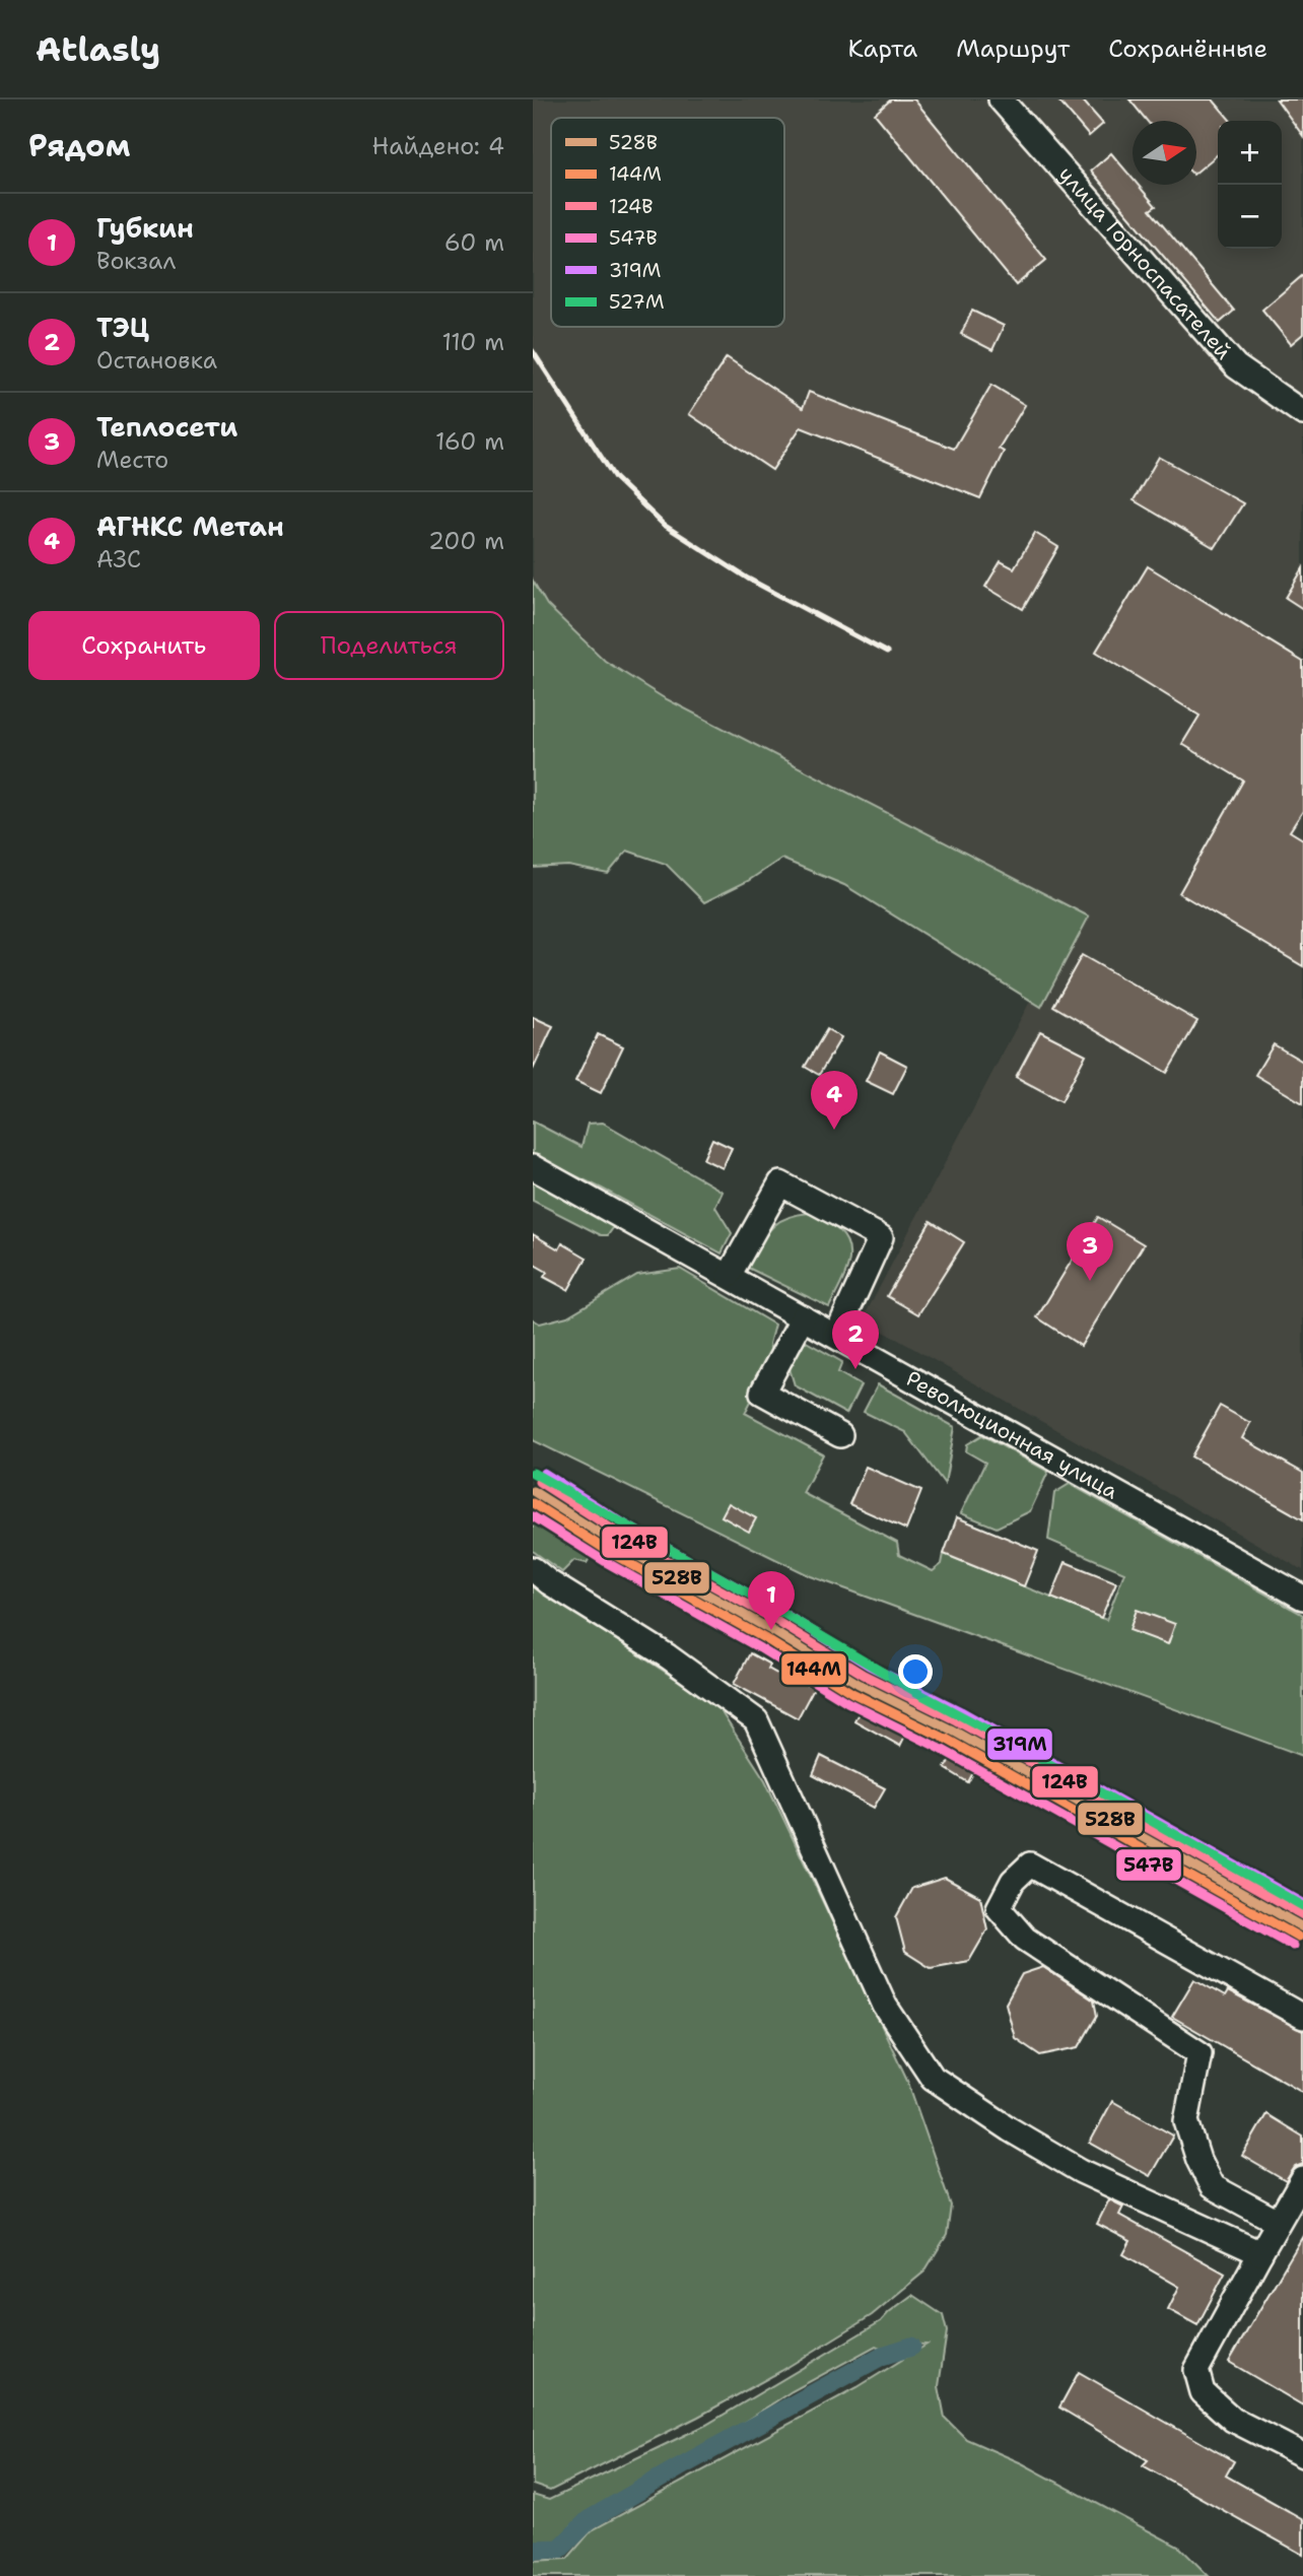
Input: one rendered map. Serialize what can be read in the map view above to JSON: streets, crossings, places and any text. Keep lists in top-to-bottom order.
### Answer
{
  "streets": {
    "street": ["улица Горноспасателей", "Революционная улица"]
  },
  "lines": [
    "transit line 319М",
    "transit line 527М",
    "transit line 124В",
    "transit line 528В",
    "transit line 144М",
    "transit line 547В"
  ],
  "legend": [
    "528В",
    "144М",
    "124В",
    "547В",
    "319М",
    "527М"
  ],
  "north": "right",
  "page": {
    "header": "Atlasly",
    "nav": ["Карта", "Маршрут", "Сохранённые"],
    "heading": ["Рядом", "Найдено: 4"],
    "map_buttons": ["+", "−"],
    "list": [
      {
        "mark": "1",
        "name": "Губкин",
        "note": "Вокзал",
        "value": "60 m"
      },
      {
        "mark": "2",
        "name": "ТЭЦ",
        "note": "Остановка",
        "value": "110 m"
      },
      {
        "mark": "3",
        "name": "Теплосети",
        "note": "Место",
        "value": "160 m"
      },
      {
        "mark": "4",
        "name": "АГНКС Метан",
        "note": "АЗС",
        "value": "200 m"
      }
    ],
    "buttons": ["Сохранить", "Поделиться"],
    "pins": [
      "4",
      "3",
      "2",
      "1"
    ]
  }
}
